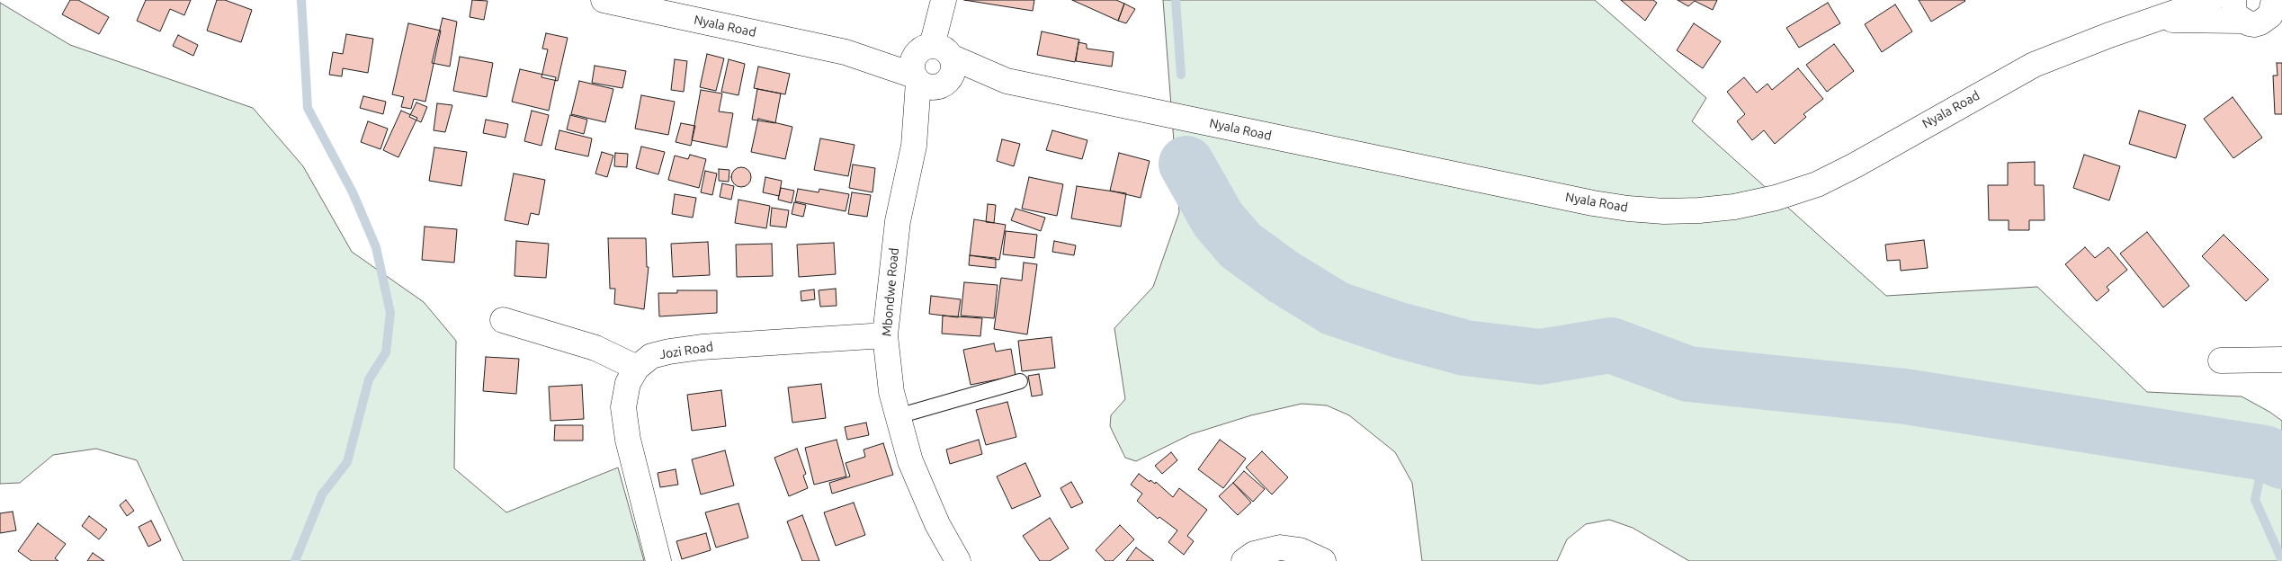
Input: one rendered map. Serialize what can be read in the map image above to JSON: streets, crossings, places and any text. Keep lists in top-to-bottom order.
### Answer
{
  "streets": {
    "street": ["Nyala Road", "Mbondwe Road", "Jozi Road"]
  },
  "crossings": [
    ["Nyala Road", "Mbondwe Road"],
    ["Mbondwe Road", "Jozi Road"]
  ]
}
